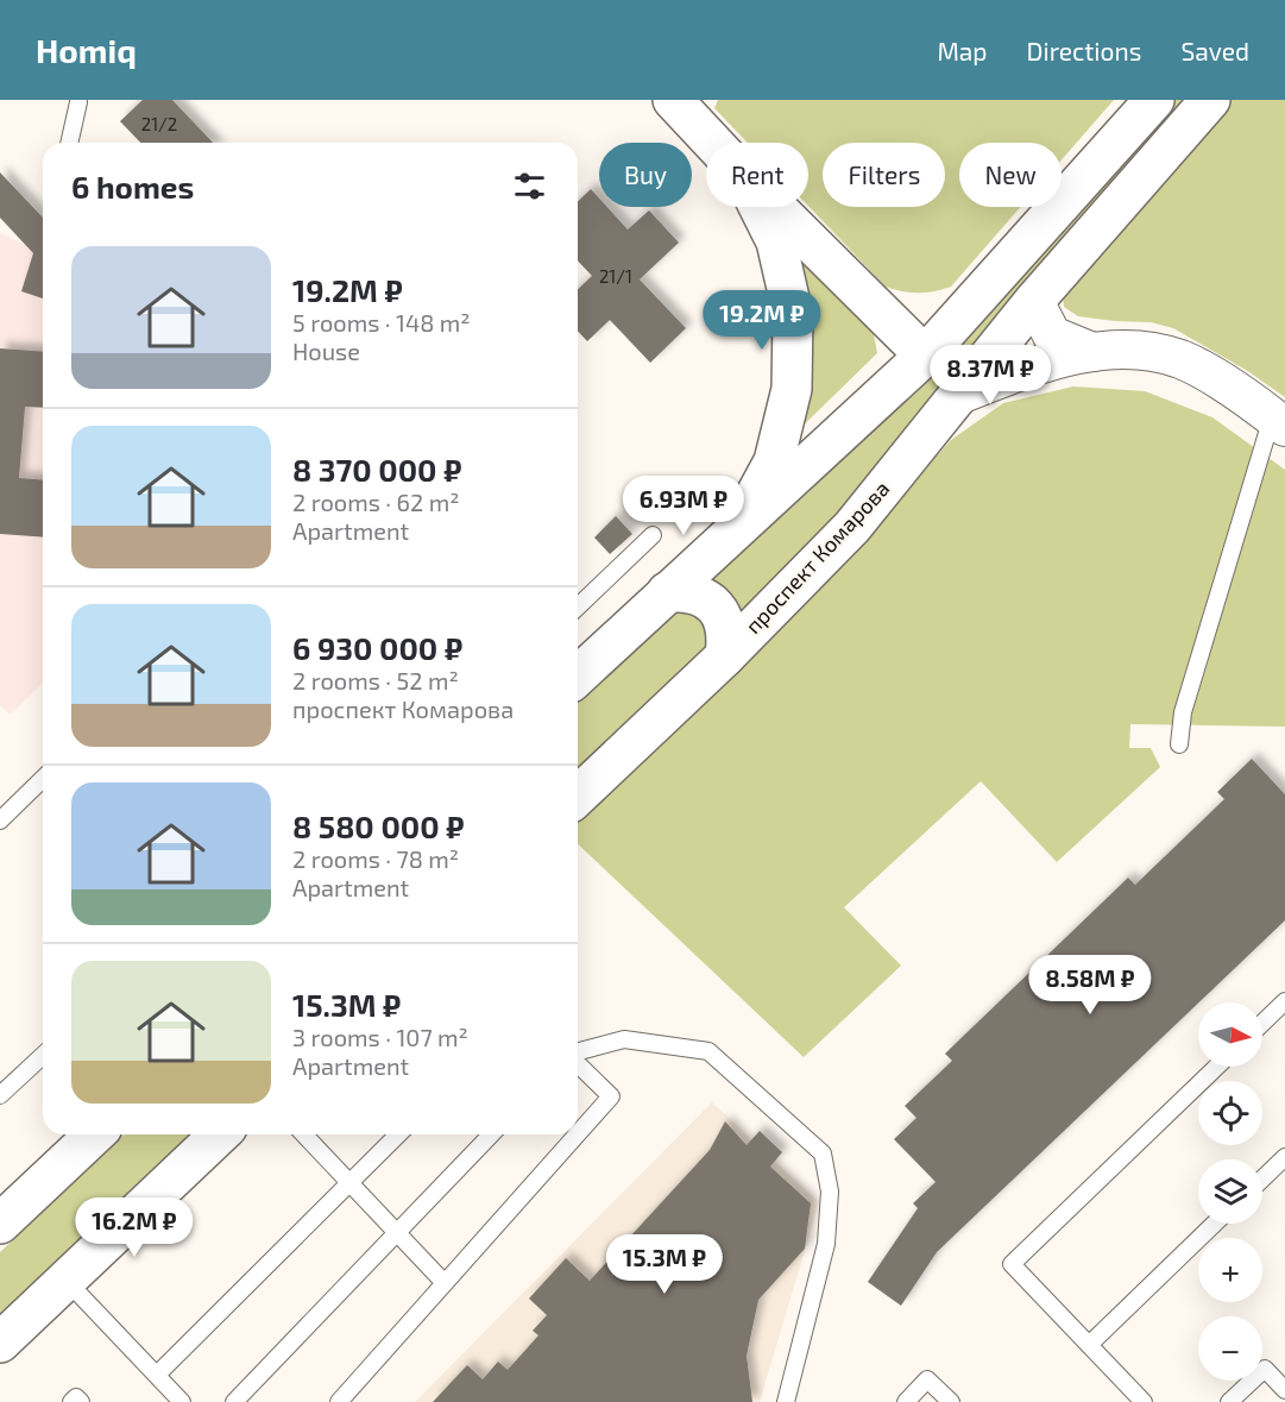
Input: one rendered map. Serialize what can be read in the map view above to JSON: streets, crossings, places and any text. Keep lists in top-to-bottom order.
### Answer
{
  "streets": {
    "main road": ["проспект Комарова"]
  },
  "house_numbers": ["21/2", "21/1"],
  "north": "right",
  "page": {
    "header": "Homiq",
    "nav": ["Map", "Directions", "Saved"],
    "chip": [
      "Buy",
      "Rent",
      "Filters",
      "New"
    ],
    "heading": "6 homes",
    "list": [
      {
        "name": "19.2M ₽",
        "note": "5 rooms · 148 m² · House"
      },
      {
        "name": "8 370 000 ₽",
        "note": "2 rooms · 62 m² · Apartment"
      },
      {
        "name": "6 930 000 ₽",
        "note": "2 rooms · 52 m² · проспект Комарова"
      },
      {
        "name": "8 580 000 ₽",
        "note": "2 rooms · 78 m² · Apartment"
      },
      {
        "name": "15.3M ₽",
        "note": "3 rooms · 107 m² · Apartment"
      }
    ],
    "price": [
      "19.2M ₽",
      "8.37M ₽",
      "6.93M ₽",
      "8.58M ₽",
      "16.2M ₽",
      "15.3M ₽"
    ],
    "map_buttons": ["+", "−"]
  }
}
